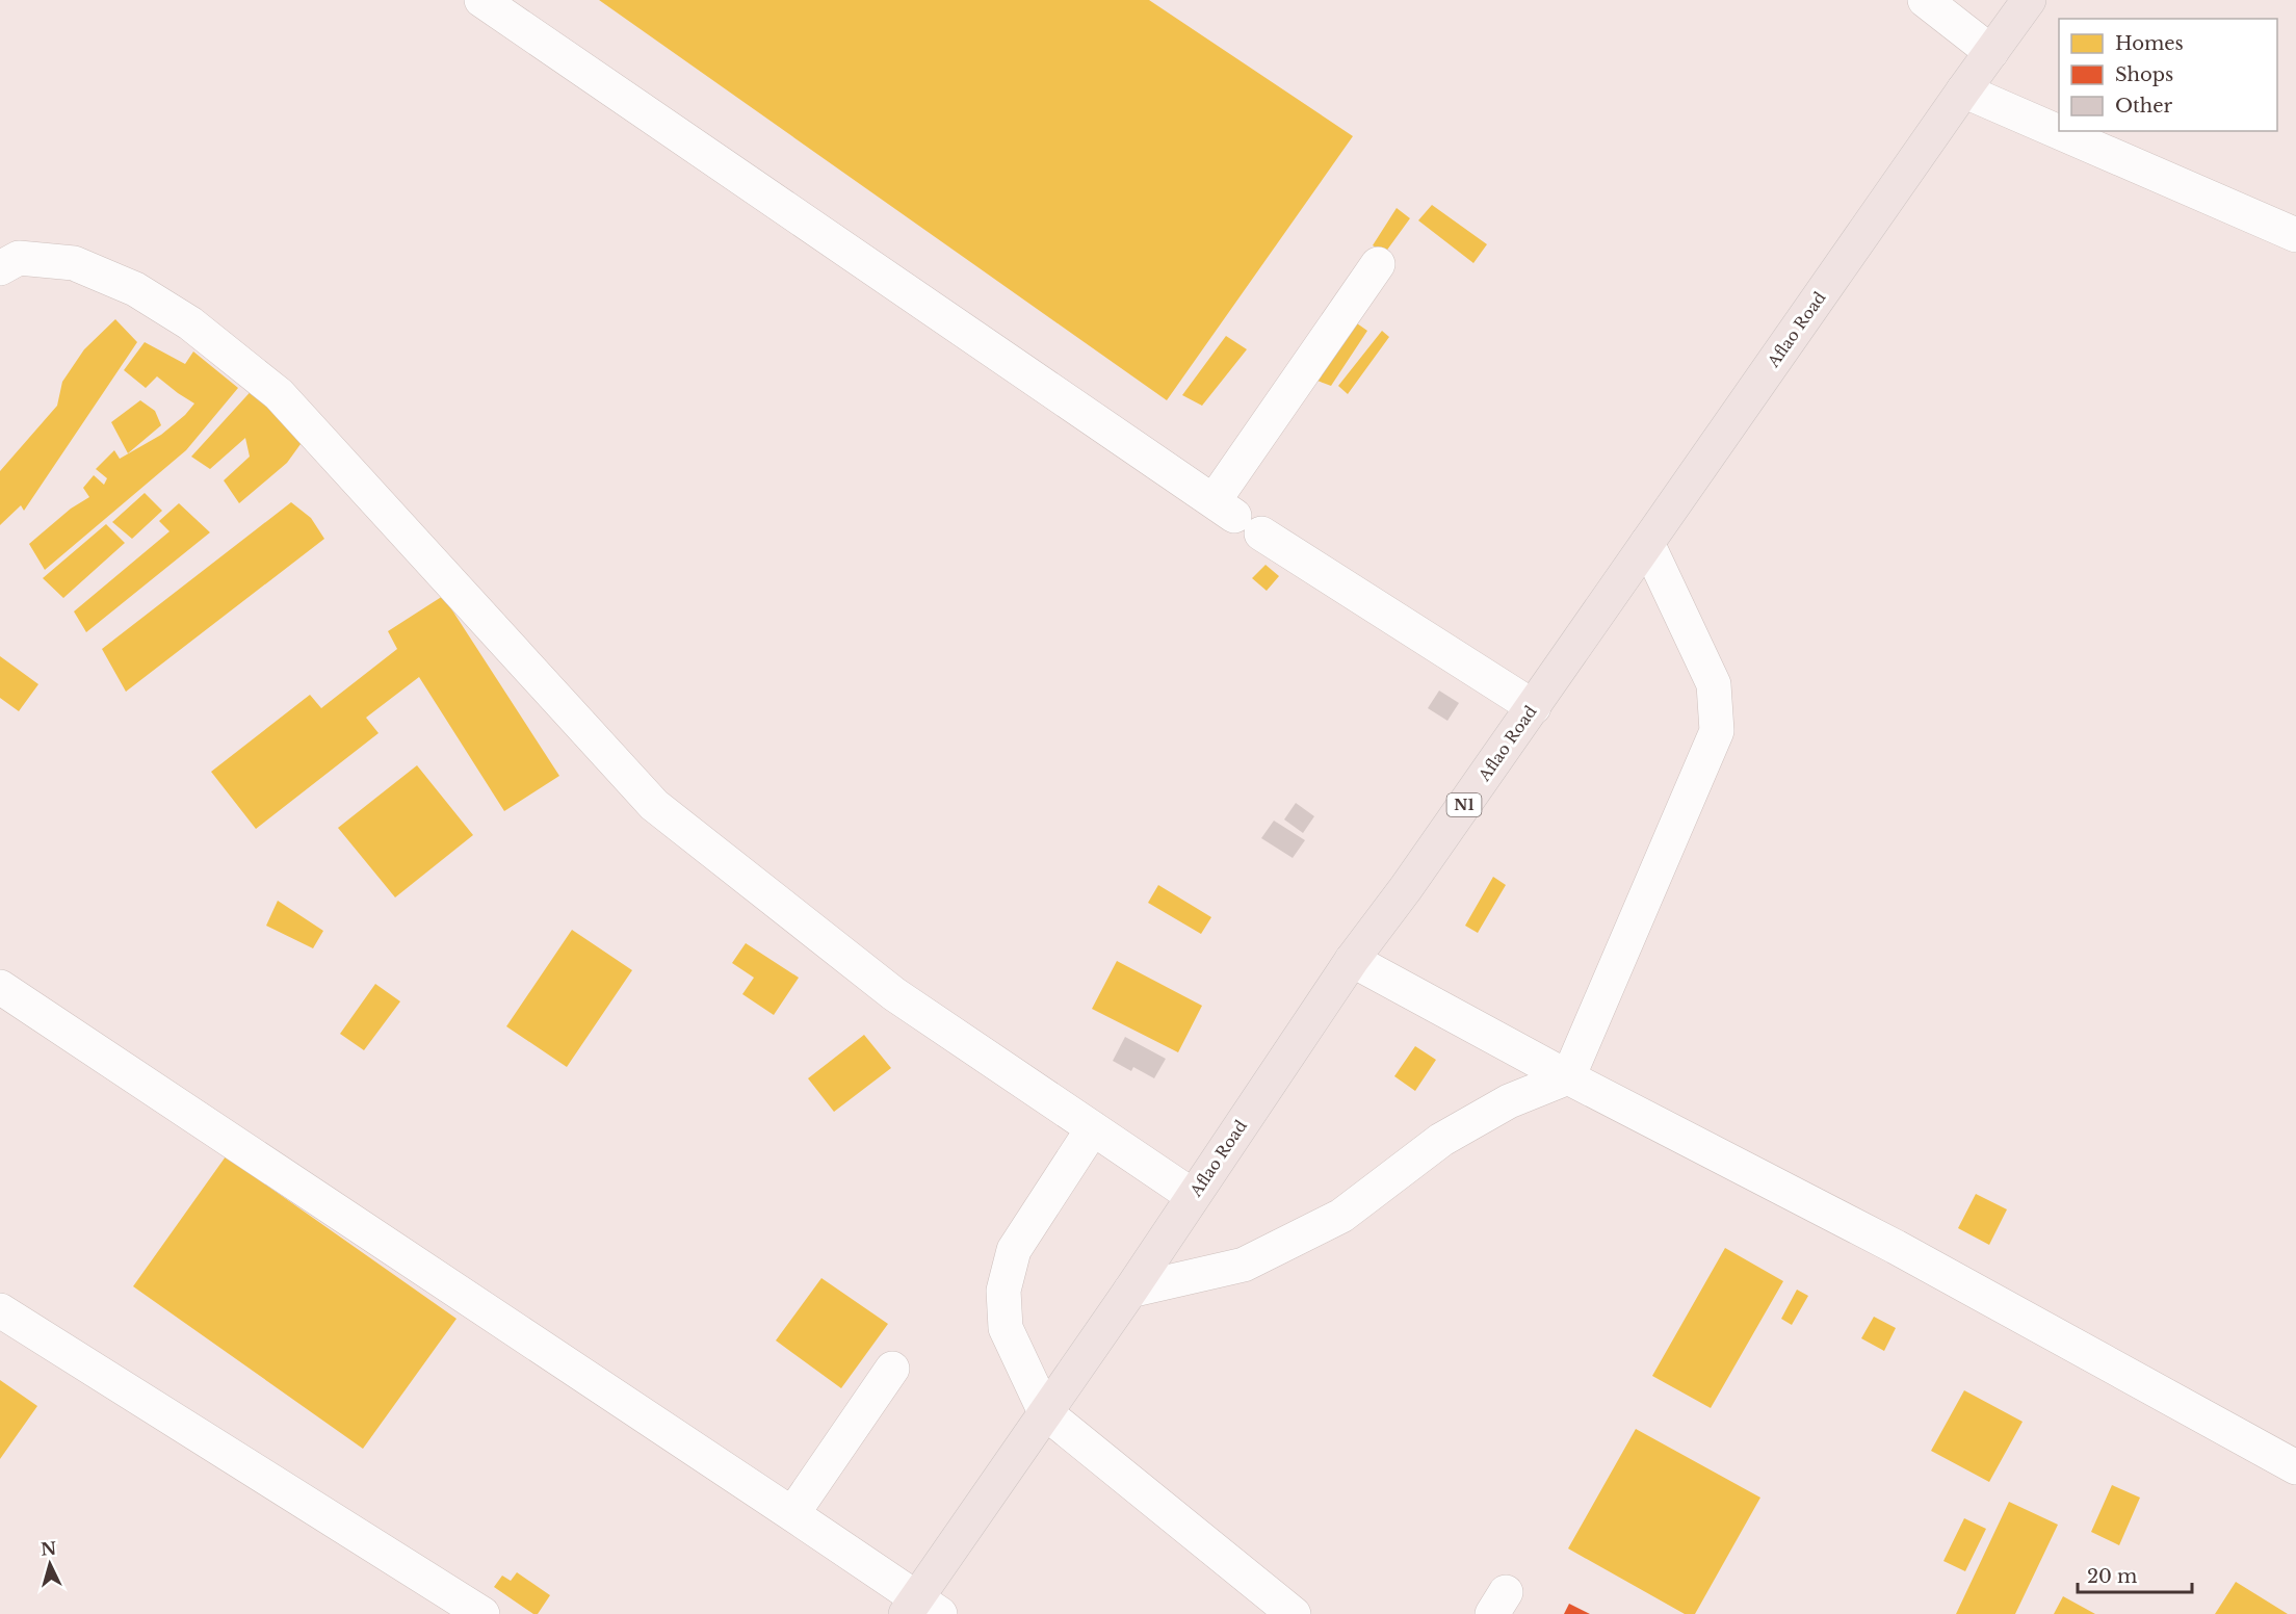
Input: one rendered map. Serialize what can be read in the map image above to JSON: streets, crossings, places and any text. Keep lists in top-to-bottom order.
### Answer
{
  "streets": {
    "highway": ["Aflao Road", "N1"]
  },
  "legend": ["Homes", "Shops", "Other"],
  "scale_bar": "20 m",
  "north": "top"
}
